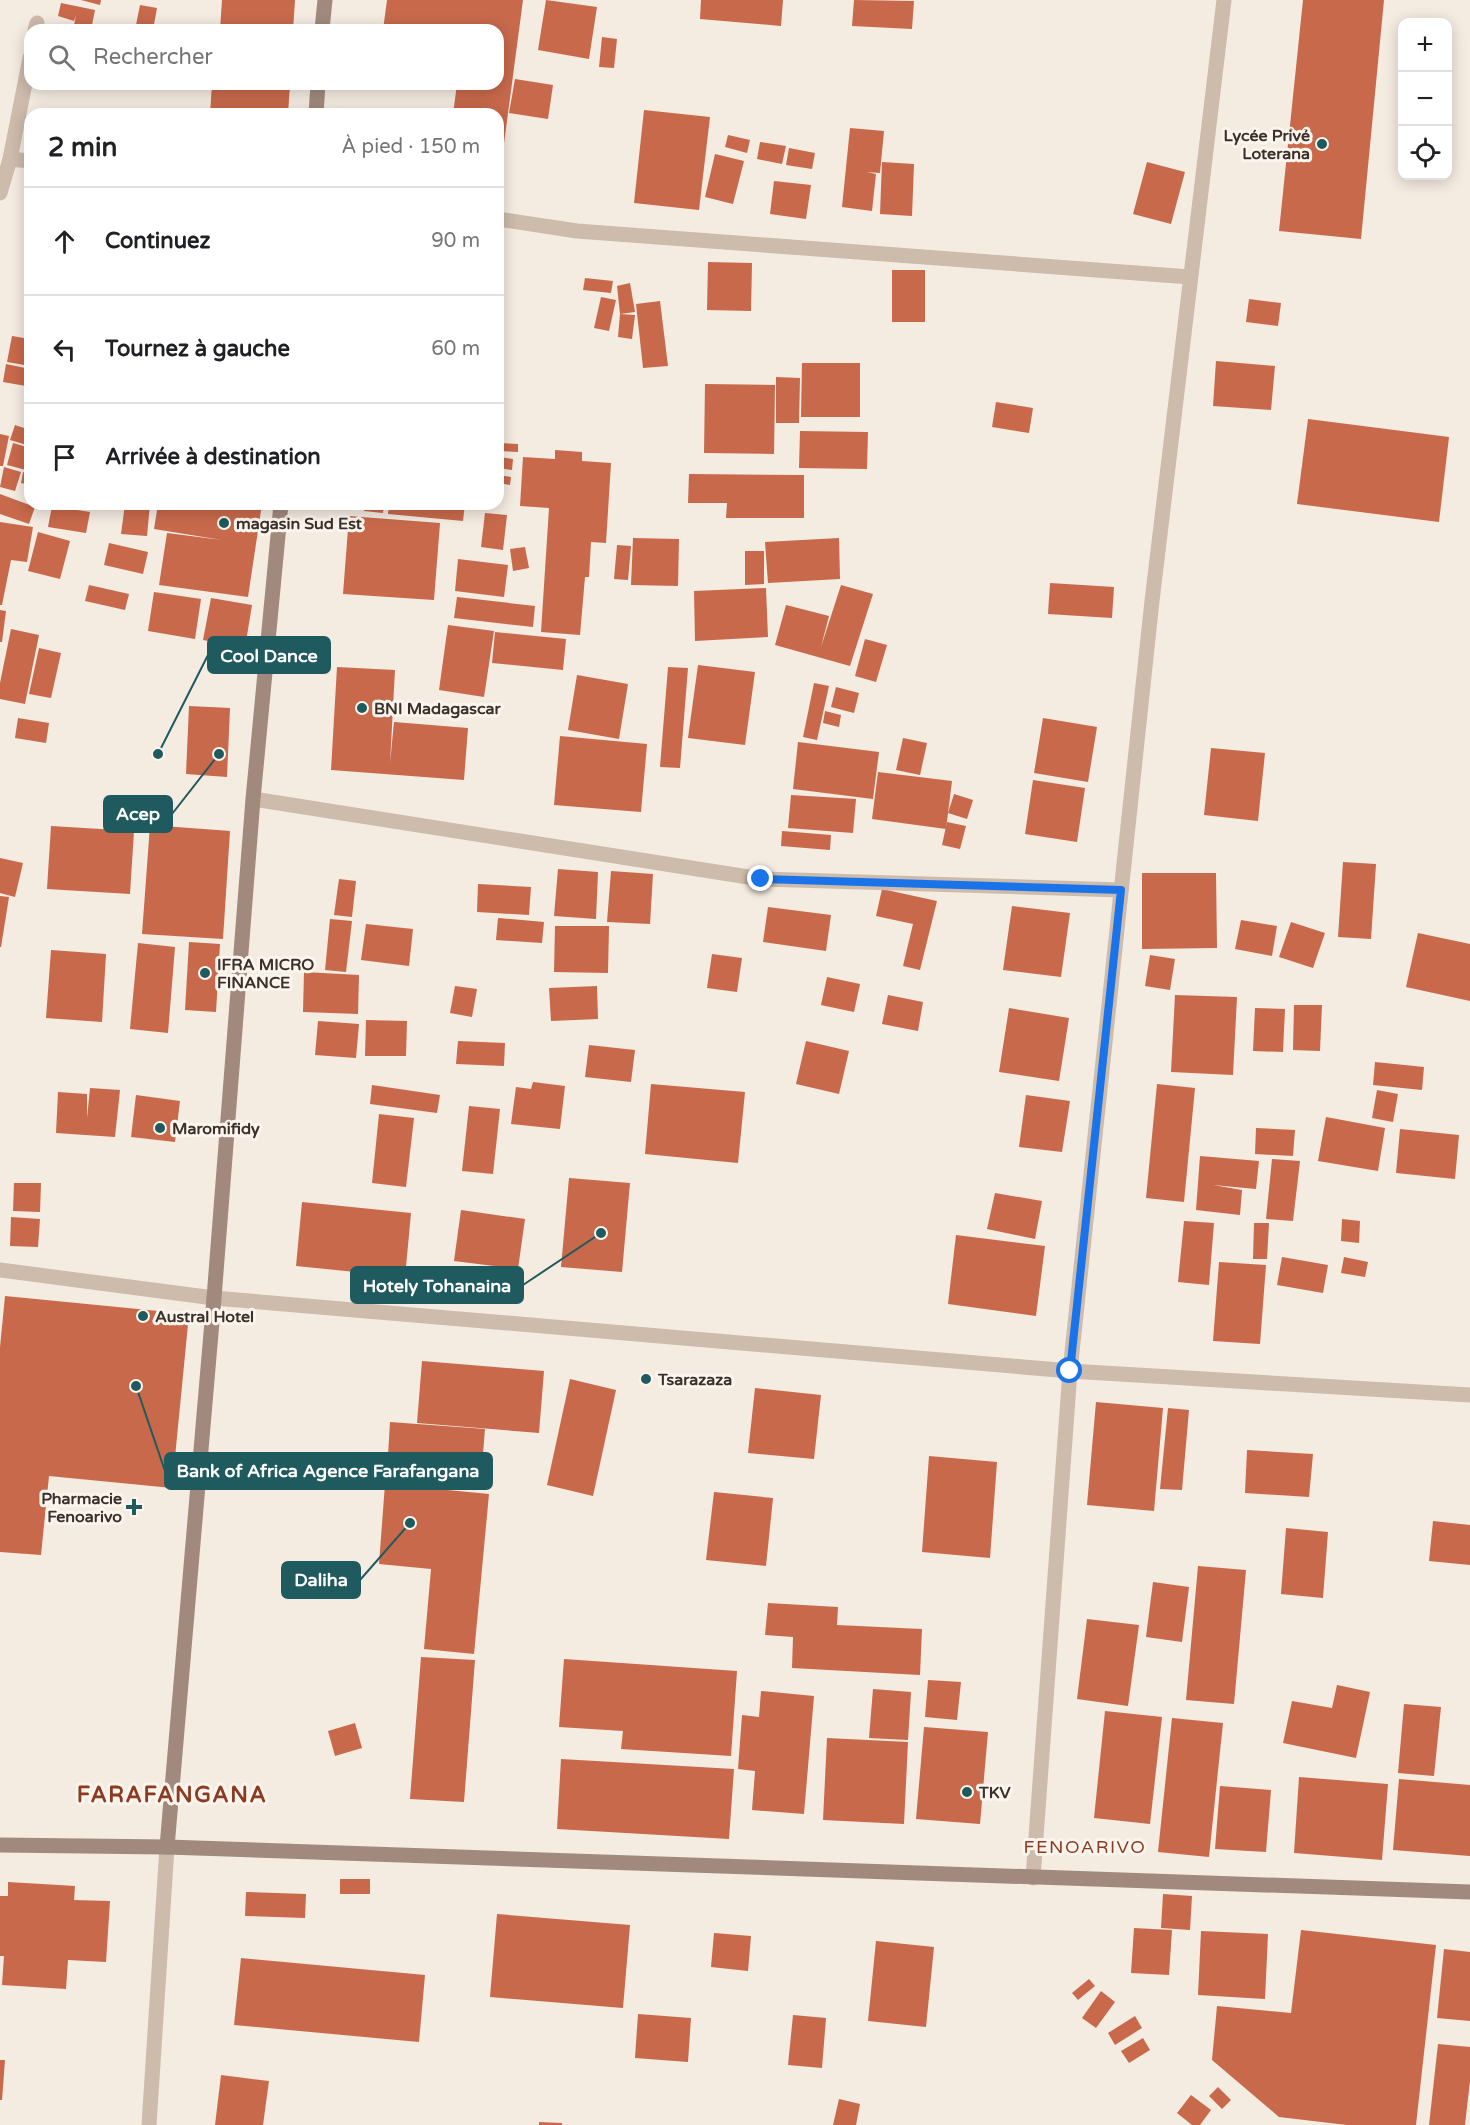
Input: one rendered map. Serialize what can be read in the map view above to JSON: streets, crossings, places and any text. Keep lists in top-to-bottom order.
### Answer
{
  "districts": ["FARAFANGANA", "FENOARIVO"],
  "places": {
    "other": [
      "Lycée Privé Loterana",
      "magasin Sud Est",
      "BNI Madagascar",
      "Cool Dance",
      "Acep",
      "IFRA MICRO FINANCE",
      "Maromifidy",
      "Hotely Tohanaina",
      "Austral Hotel",
      "Tsarazaza",
      "Bank of Africa Agence Farafangana",
      "Daliha",
      "TKV"
    ],
    "health": ["Pharmacie Fenoarivo"]
  },
  "page": {
    "map_buttons": ["+", "−"],
    "search": "Rechercher",
    "heading": ["2 min", "À pied · 150 m"],
    "list": [
      ["Continuez", "90 m"],
      ["Tournez à gauche", "60 m"],
      "Arrivée à destination"
    ]
  }
}
